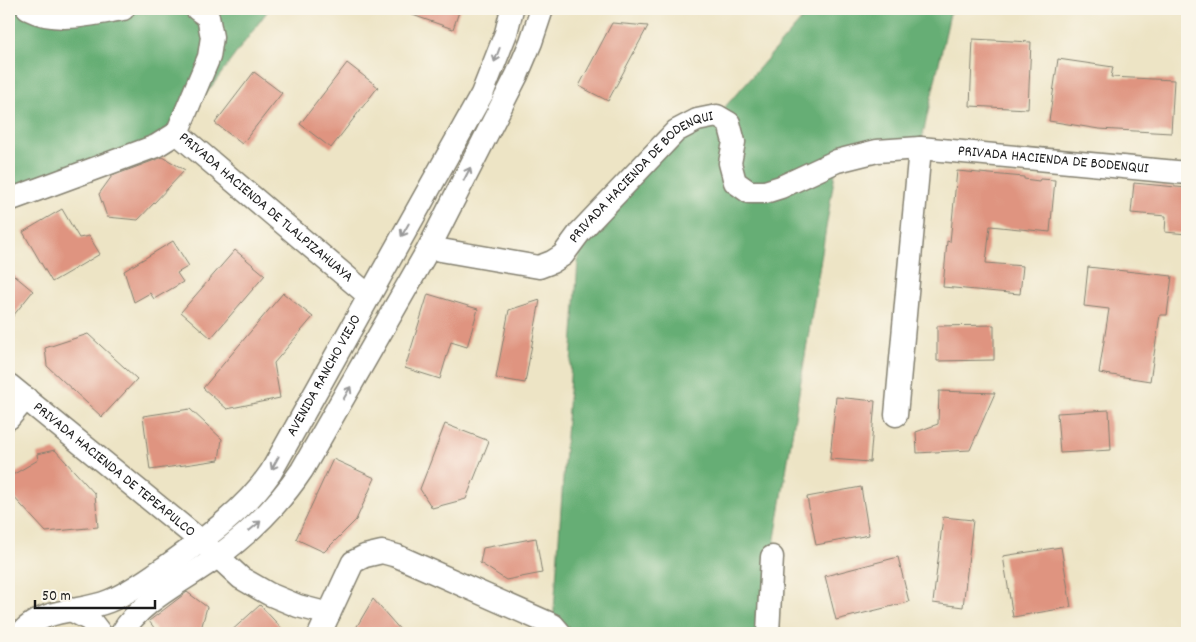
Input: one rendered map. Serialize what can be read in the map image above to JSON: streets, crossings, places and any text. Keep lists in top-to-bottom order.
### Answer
{
  "streets": {
    "street": [
      "PRIVADA HACIENDA DE BODENQUI",
      "PRIVADA HACIENDA DE TLALPIZAHUAYA",
      "AVENIDA RANCHO VIEJO",
      "PRIVADA HACIENDA DE TEPEAPULCO"
    ]
  },
  "crossings": [
    ["PRIVADA HACIENDA DE BODENQUI", "AVENIDA RANCHO VIEJO"],
    ["PRIVADA HACIENDA DE TLALPIZAHUAYA", "AVENIDA RANCHO VIEJO"],
    ["AVENIDA RANCHO VIEJO", "PRIVADA HACIENDA DE TEPEAPULCO"]
  ],
  "scale_bar": "50 m"
}
